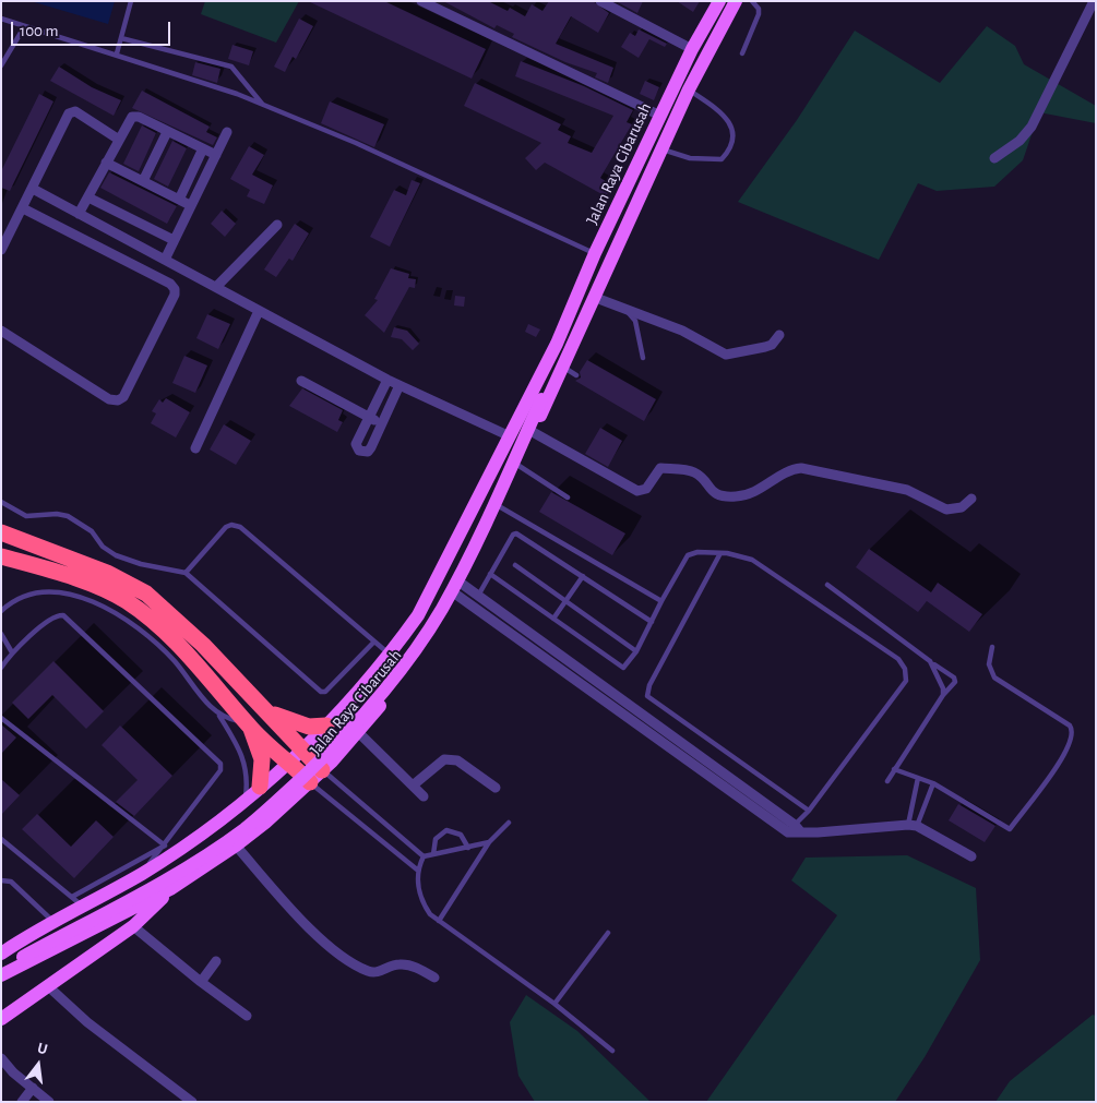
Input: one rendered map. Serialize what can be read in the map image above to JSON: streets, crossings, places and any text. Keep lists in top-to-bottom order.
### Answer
{
  "streets": {
    "main road": ["Jalan Raya Cibarusah"]
  },
  "scale_bar": "100 m",
  "north": "top"
}
